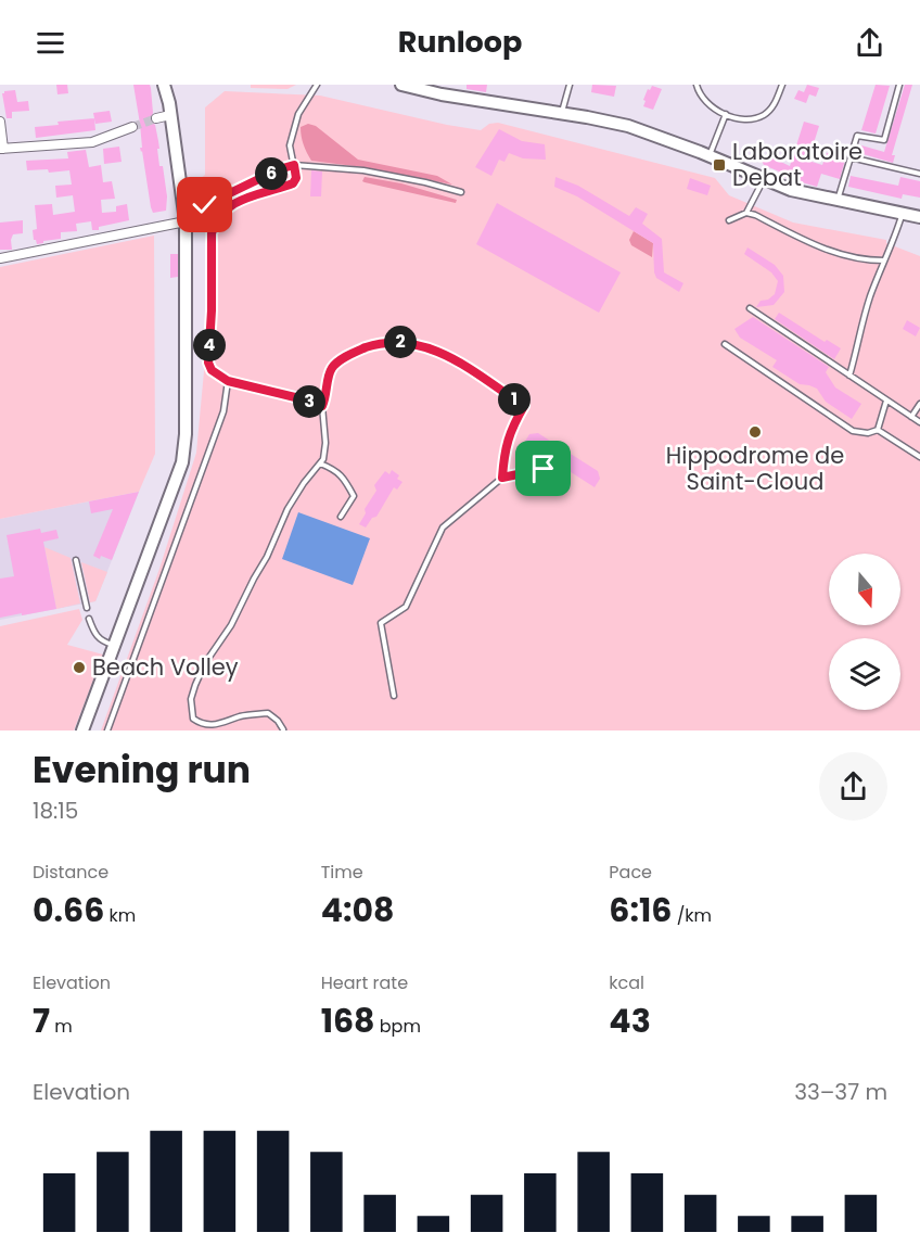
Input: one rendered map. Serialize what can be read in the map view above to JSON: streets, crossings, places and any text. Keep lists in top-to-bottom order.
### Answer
{
  "places": {
    "transit": ["Laboratoire Debat"],
    "other": ["Hippodrome de Saint-Cloud", "Beach Volley"]
  },
  "north": "bottom",
  "page": {
    "header": "Runloop",
    "pins": [
      "6",
      "2",
      "4",
      "1",
      "3"
    ],
    "heading": ["Evening run", "18:15"],
    "stats": [
      ["Distance", "0.66 km"],
      ["Time", "4:08"],
      ["Pace", "6:16 /km"],
      ["Elevation", "7 m"],
      ["Heart rate", "168 bpm"],
      ["kcal", "43"]
    ],
    "chart": ["Elevation", "33–37 m"]
  }
}
